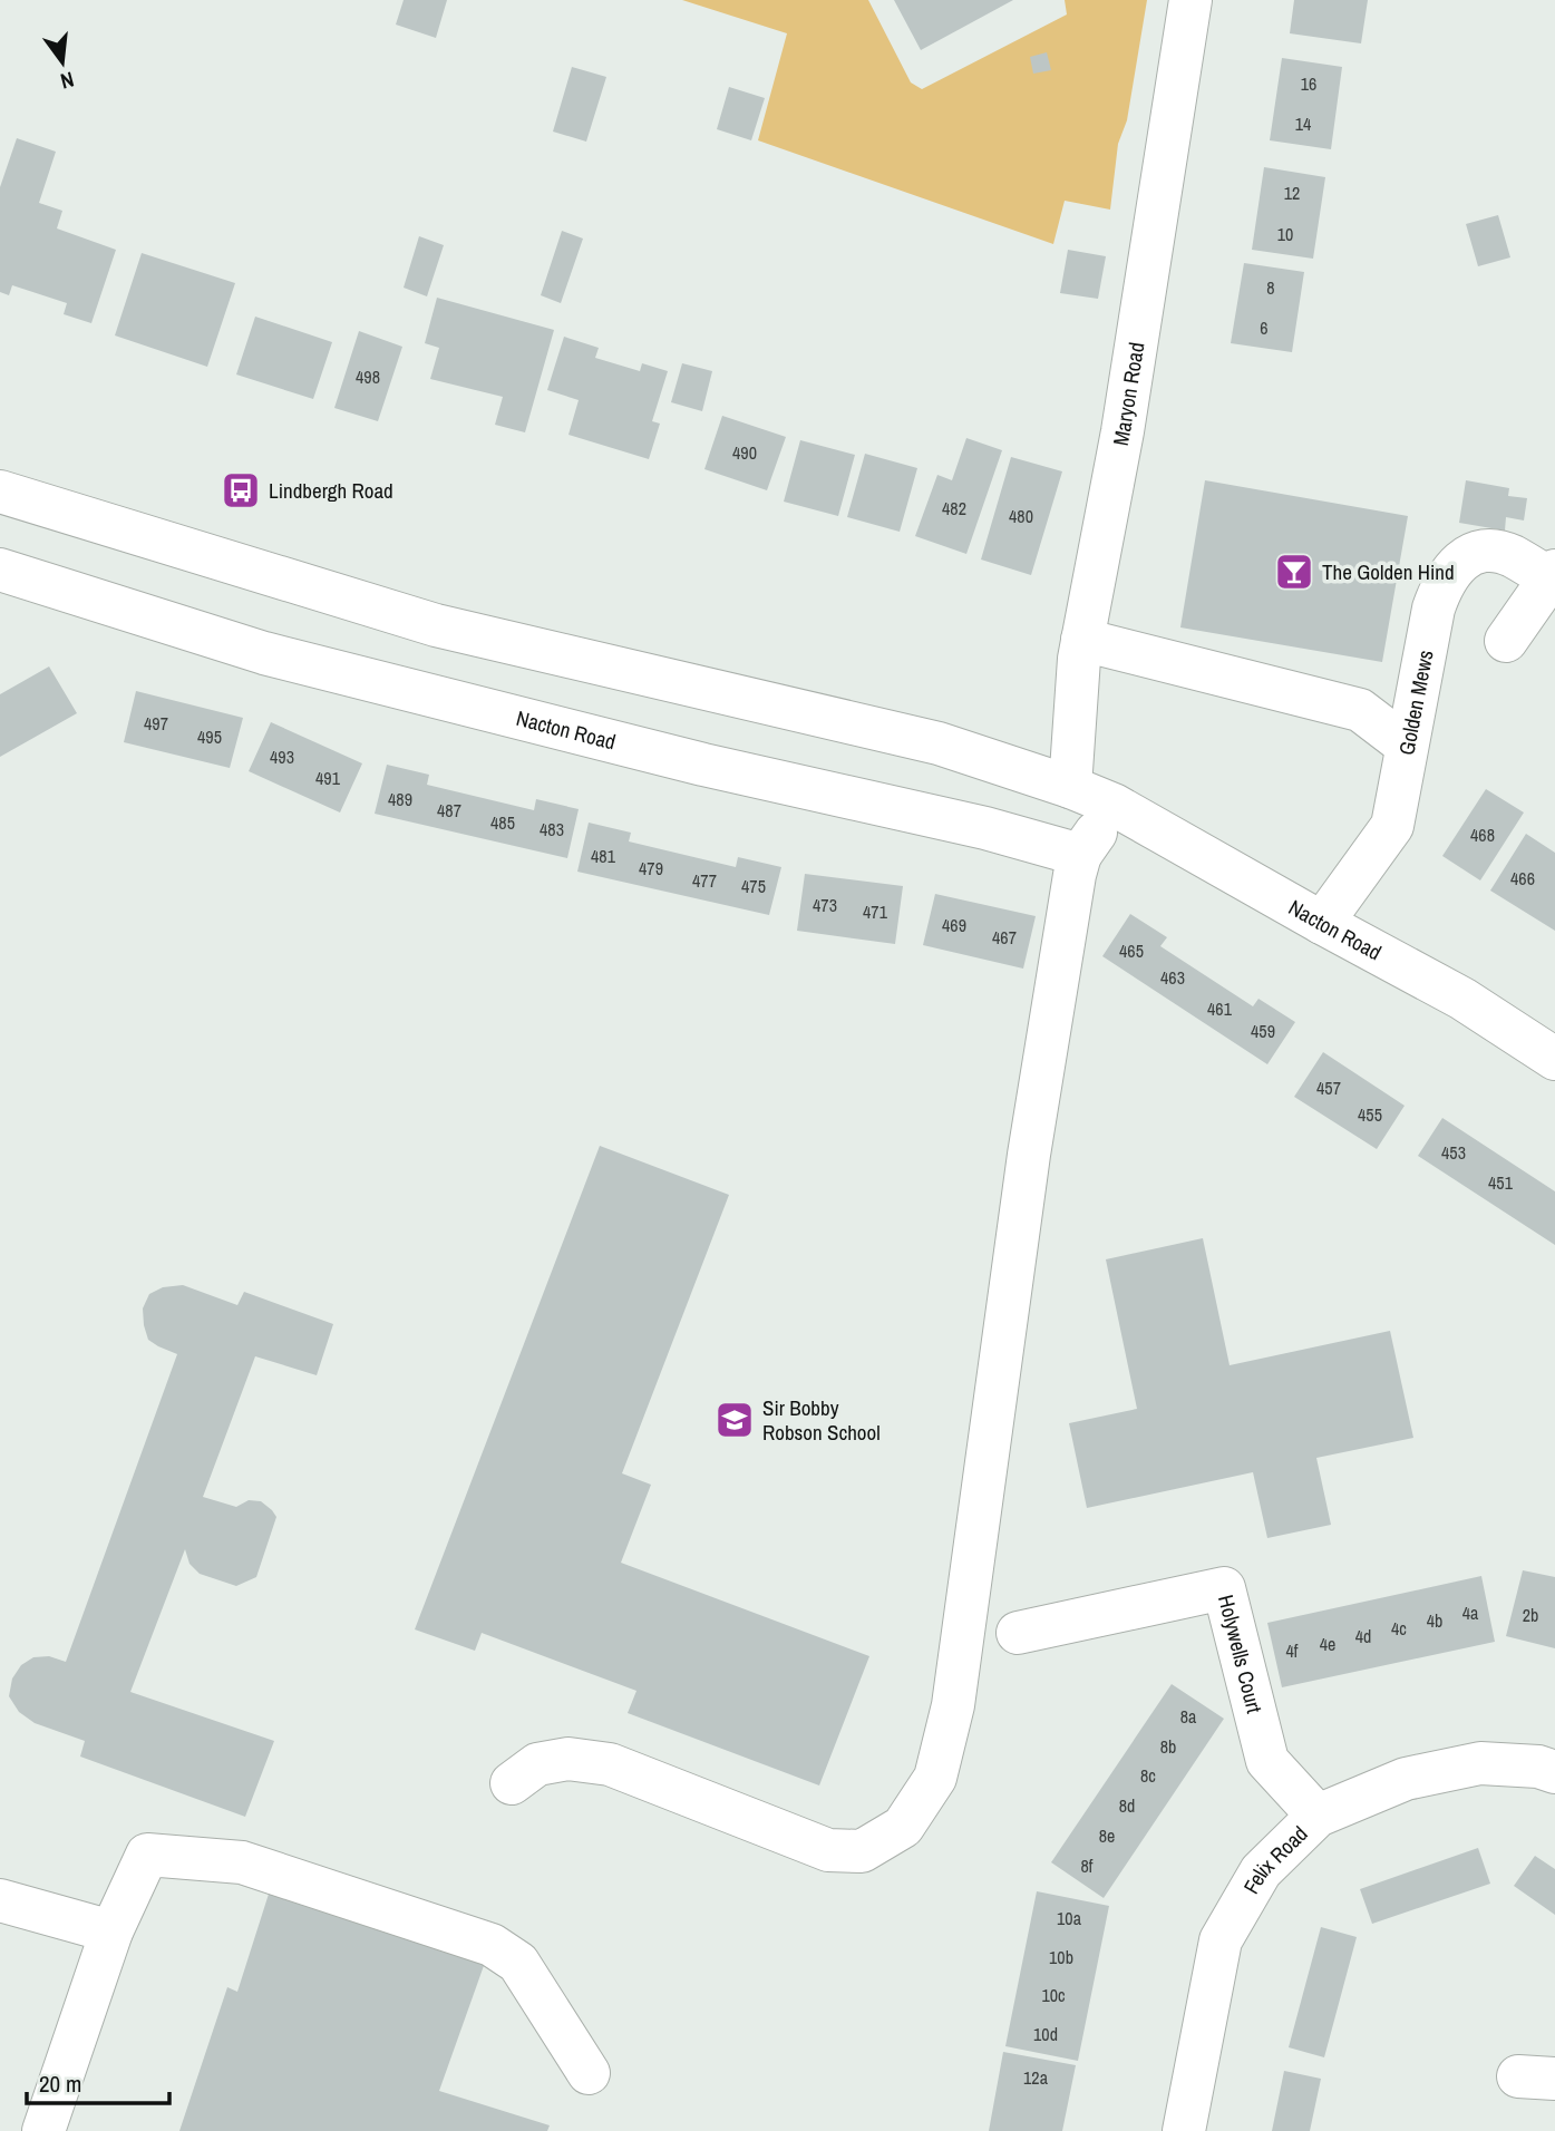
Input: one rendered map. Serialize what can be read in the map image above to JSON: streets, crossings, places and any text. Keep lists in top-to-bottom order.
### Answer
{
  "streets": {
    "street": [
      "Maryon Road",
      "Golden Mews",
      "Nacton Road",
      "Holywells Court",
      "Felix Road"
    ]
  },
  "crossings": [
    ["Maryon Road", "Nacton Road"],
    ["Golden Mews", "Nacton Road"],
    ["Holywells Court", "Felix Road"]
  ],
  "places": {
    "bus stop": ["Lindbergh Road"],
    "bar": ["The Golden Hind"],
    "school or university": ["Sir Bobby Robson School"]
  },
  "house_numbers": [
    "16",
    "14",
    "12",
    "10",
    "8",
    "6",
    "498",
    "490",
    "482",
    "480",
    "497",
    "495",
    "493",
    "491",
    "489",
    "487",
    "485",
    "483",
    "468",
    "481",
    "479",
    "466",
    "477",
    "475",
    "473",
    "471",
    "469",
    "467",
    "465",
    "463",
    "461",
    "459",
    "457",
    "455",
    "453",
    "451",
    "4a",
    "2b",
    "4b",
    "4c",
    "4d",
    "4e",
    "4f",
    "8a",
    "8b",
    "8c",
    "8d",
    "8e",
    "8f",
    "10a",
    "10b",
    "10c",
    "10d",
    "12a"
  ],
  "scale_bar": "20 m",
  "north": "bottom"
}
